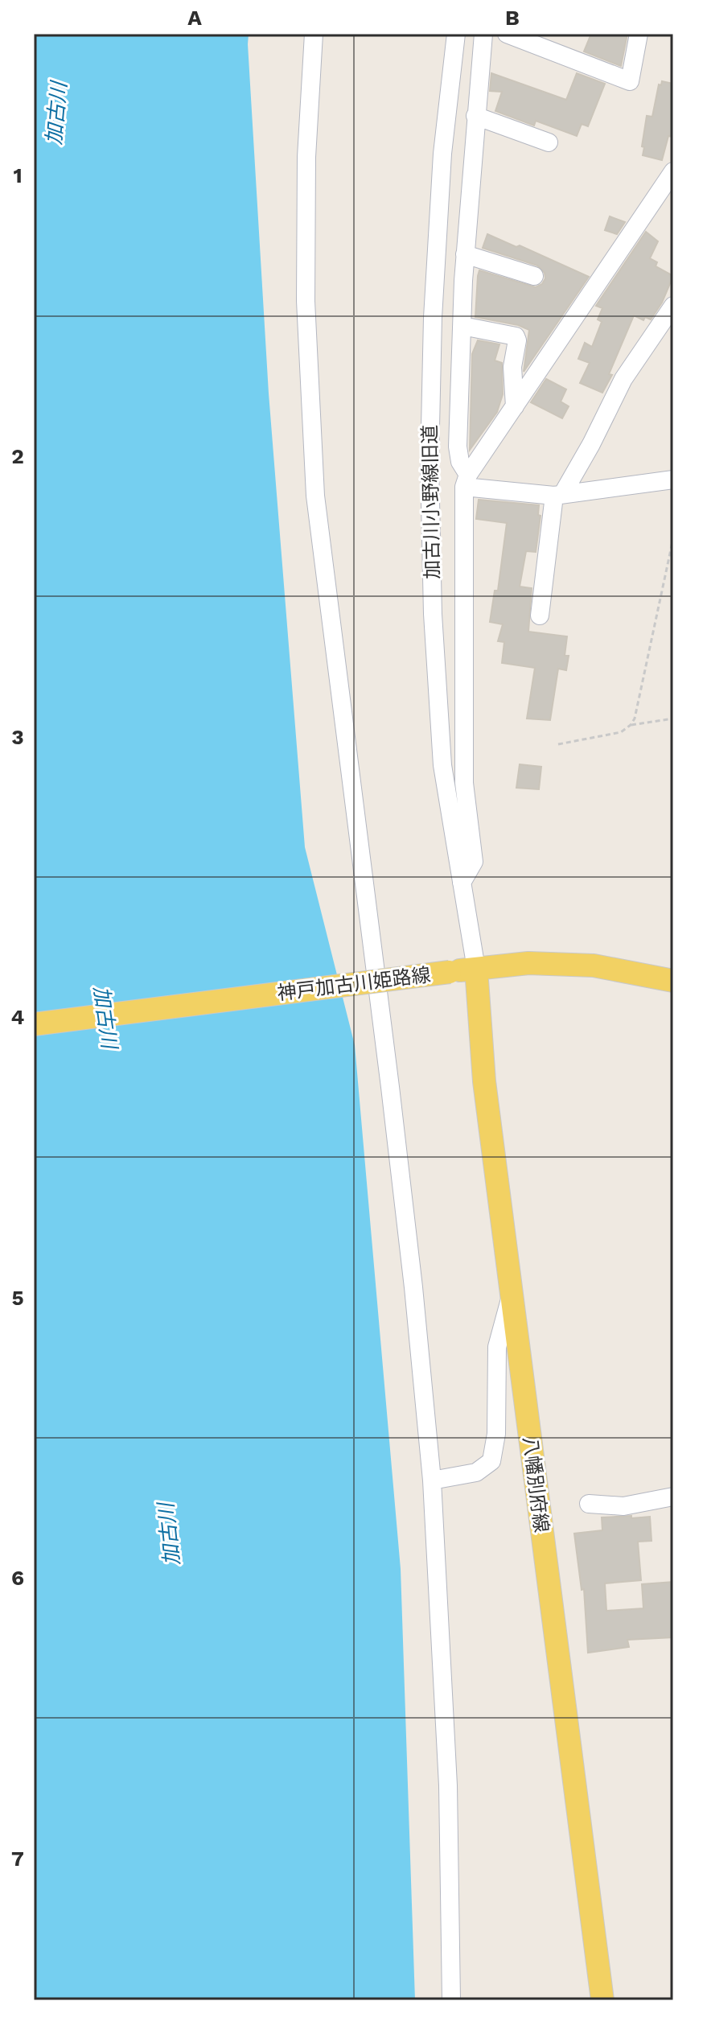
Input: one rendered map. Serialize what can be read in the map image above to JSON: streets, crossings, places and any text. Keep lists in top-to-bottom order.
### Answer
{
  "streets": {
    "main road": ["神戸加古川姫路線", "八幡別府線"],
    "street": ["加古川小野線旧道"]
  },
  "crossings": [
    ["加古川小野線旧道", "神戸加古川姫路線"],
    ["加古川小野線旧道", "八幡別府線"],
    ["神戸加古川姫路線", "八幡別府線"]
  ],
  "water": ["加古川"],
  "grid": {
    "columns": ["A", "B"],
    "rows": [
      "1",
      "2",
      "3",
      "4",
      "5",
      "6",
      "7"
    ]
  }
}
